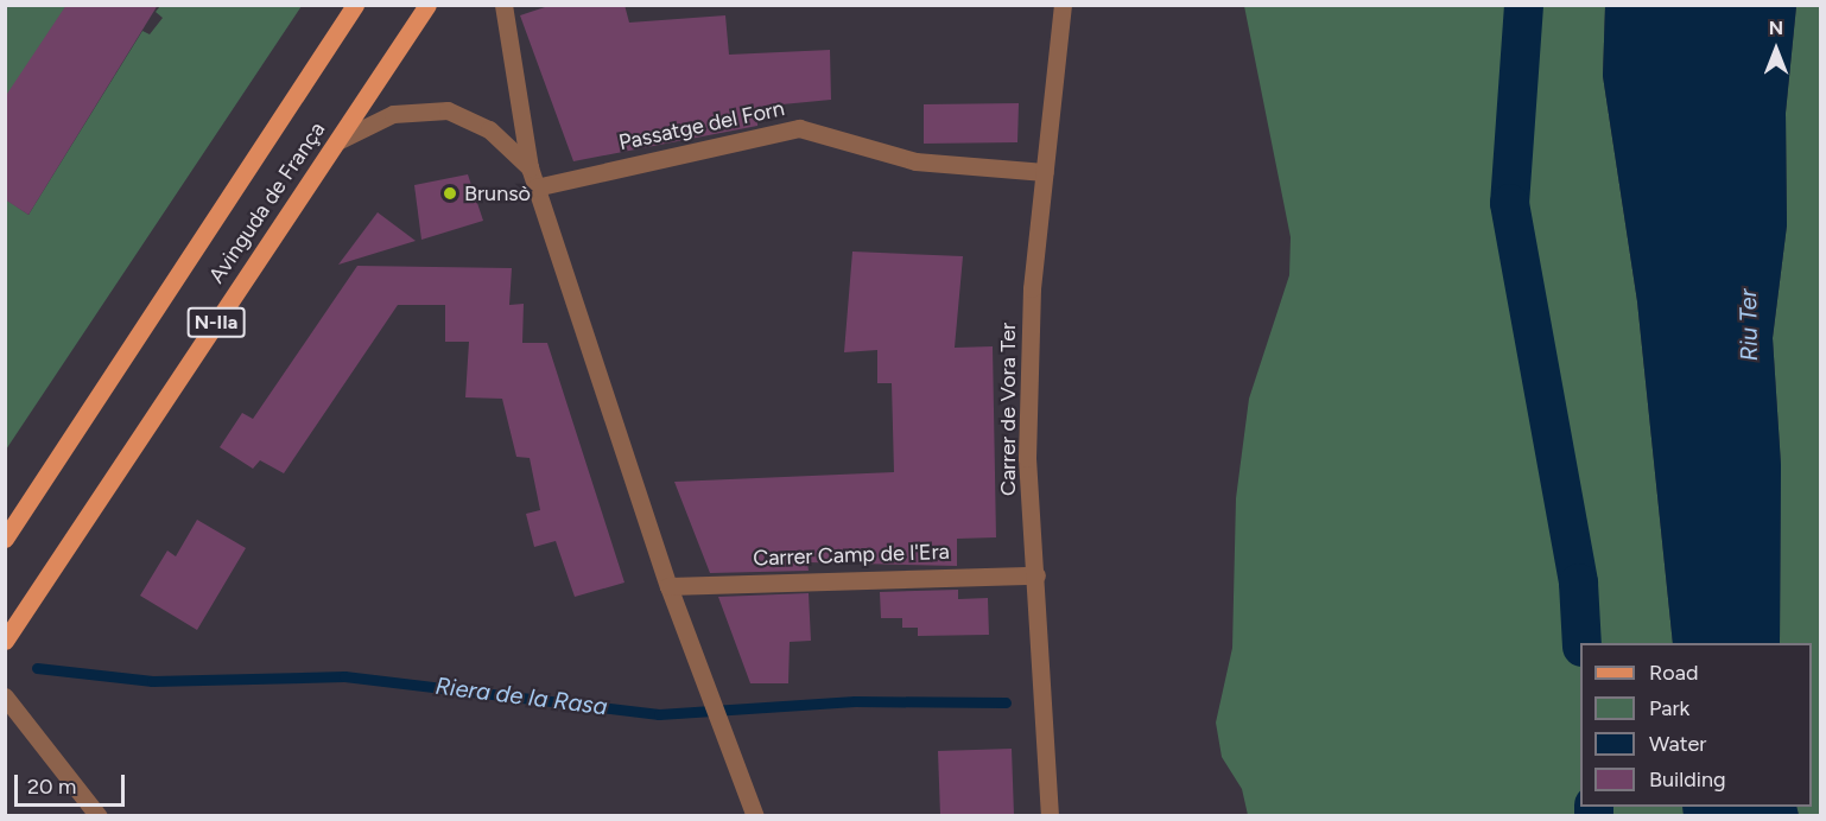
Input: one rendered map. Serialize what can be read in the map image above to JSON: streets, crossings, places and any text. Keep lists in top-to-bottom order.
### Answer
{
  "streets": {
    "main road": ["Avinguda de França", "N-IIa"],
    "street": ["Passatge del Forn", "Carrer de Vora Ter", "Carrer Camp de l'Era"]
  },
  "crossings": [
    ["Passatge del Forn", "Carrer de Vora Ter"],
    ["Carrer de Vora Ter", "Carrer Camp de l'Era"]
  ],
  "water": ["Riu Ter", "Riera de la Rasa"],
  "places": ["Brunsò"],
  "legend": [
    "Road",
    "Park",
    "Water",
    "Building"
  ],
  "scale_bar": "20 m",
  "north": "top"
}
